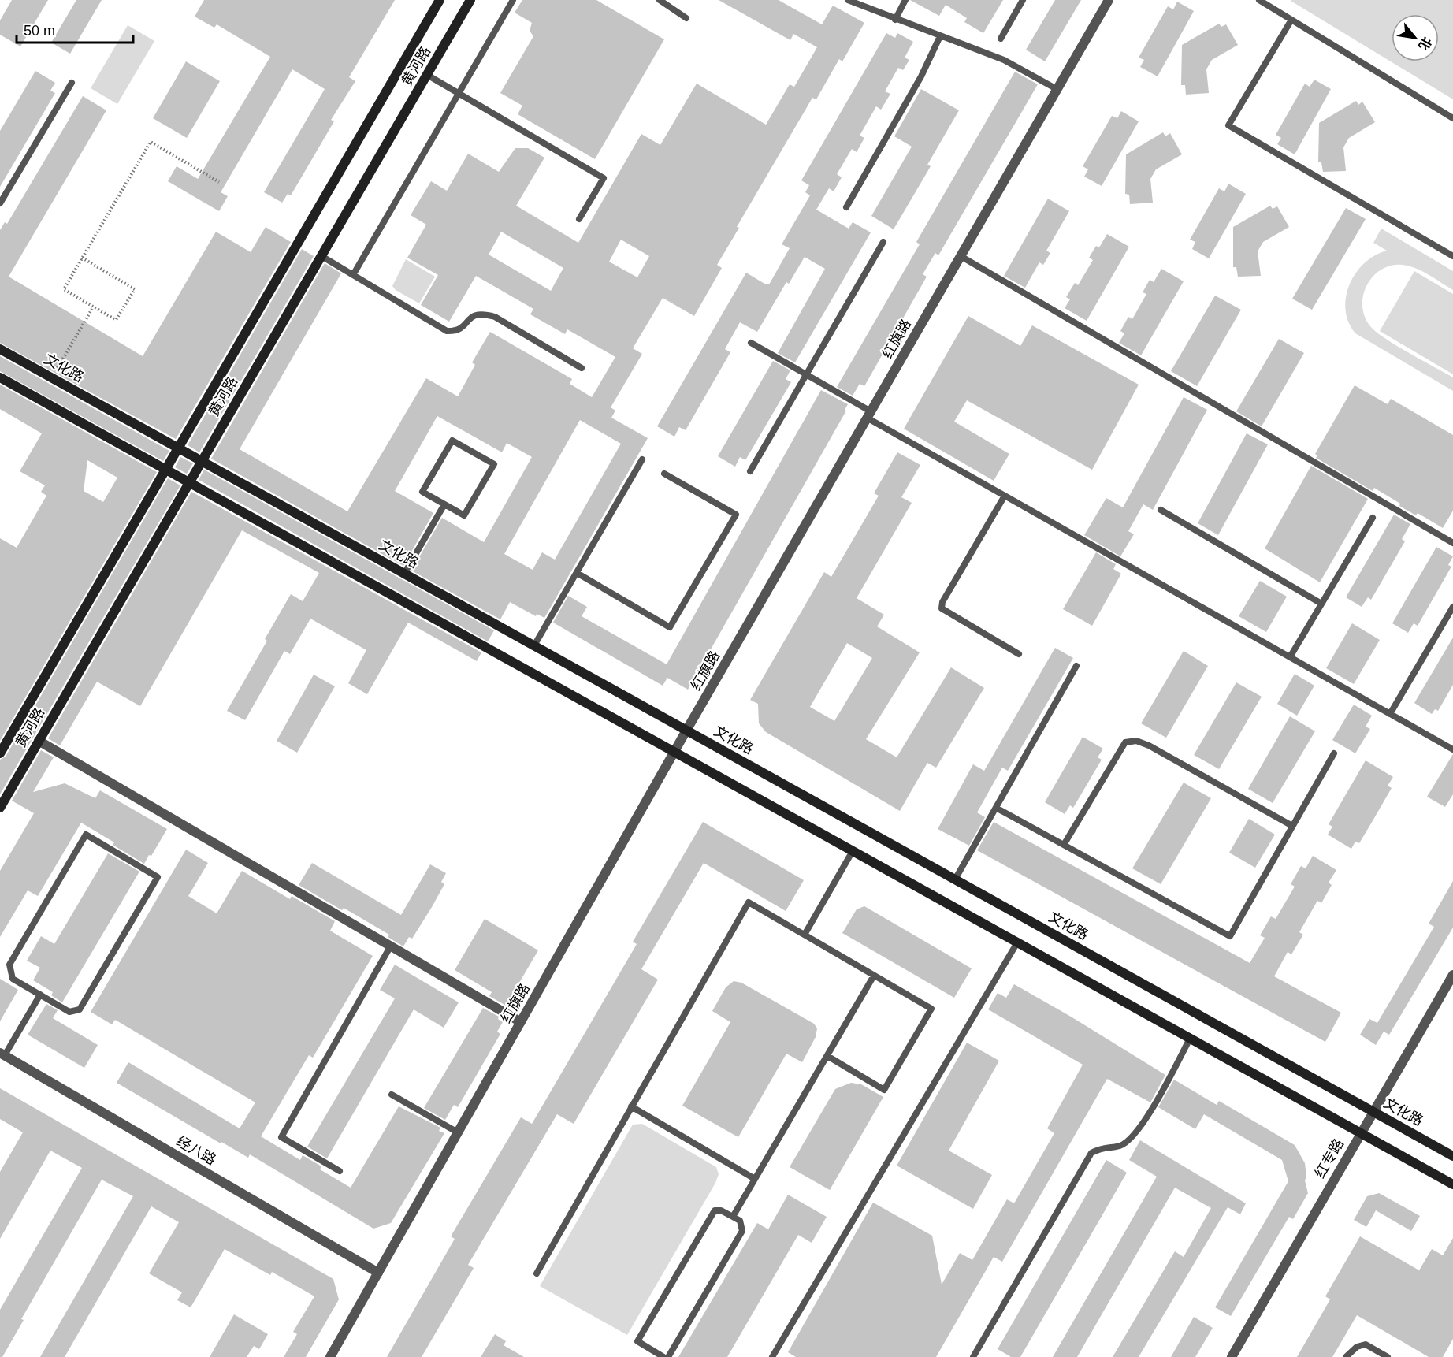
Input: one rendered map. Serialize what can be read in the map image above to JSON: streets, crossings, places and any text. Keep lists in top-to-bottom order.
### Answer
{
  "streets": {
    "main road": ["黄河路", "文化路"],
    "street": ["红旗路", "经八路", "红专路"]
  },
  "crossings": [
    ["黄河路", "文化路"],
    ["红旗路", "文化路"],
    ["红旗路", "经八路"],
    ["文化路", "红专路"]
  ],
  "scale_bar": "50 m",
  "north": "bottom right"
}
